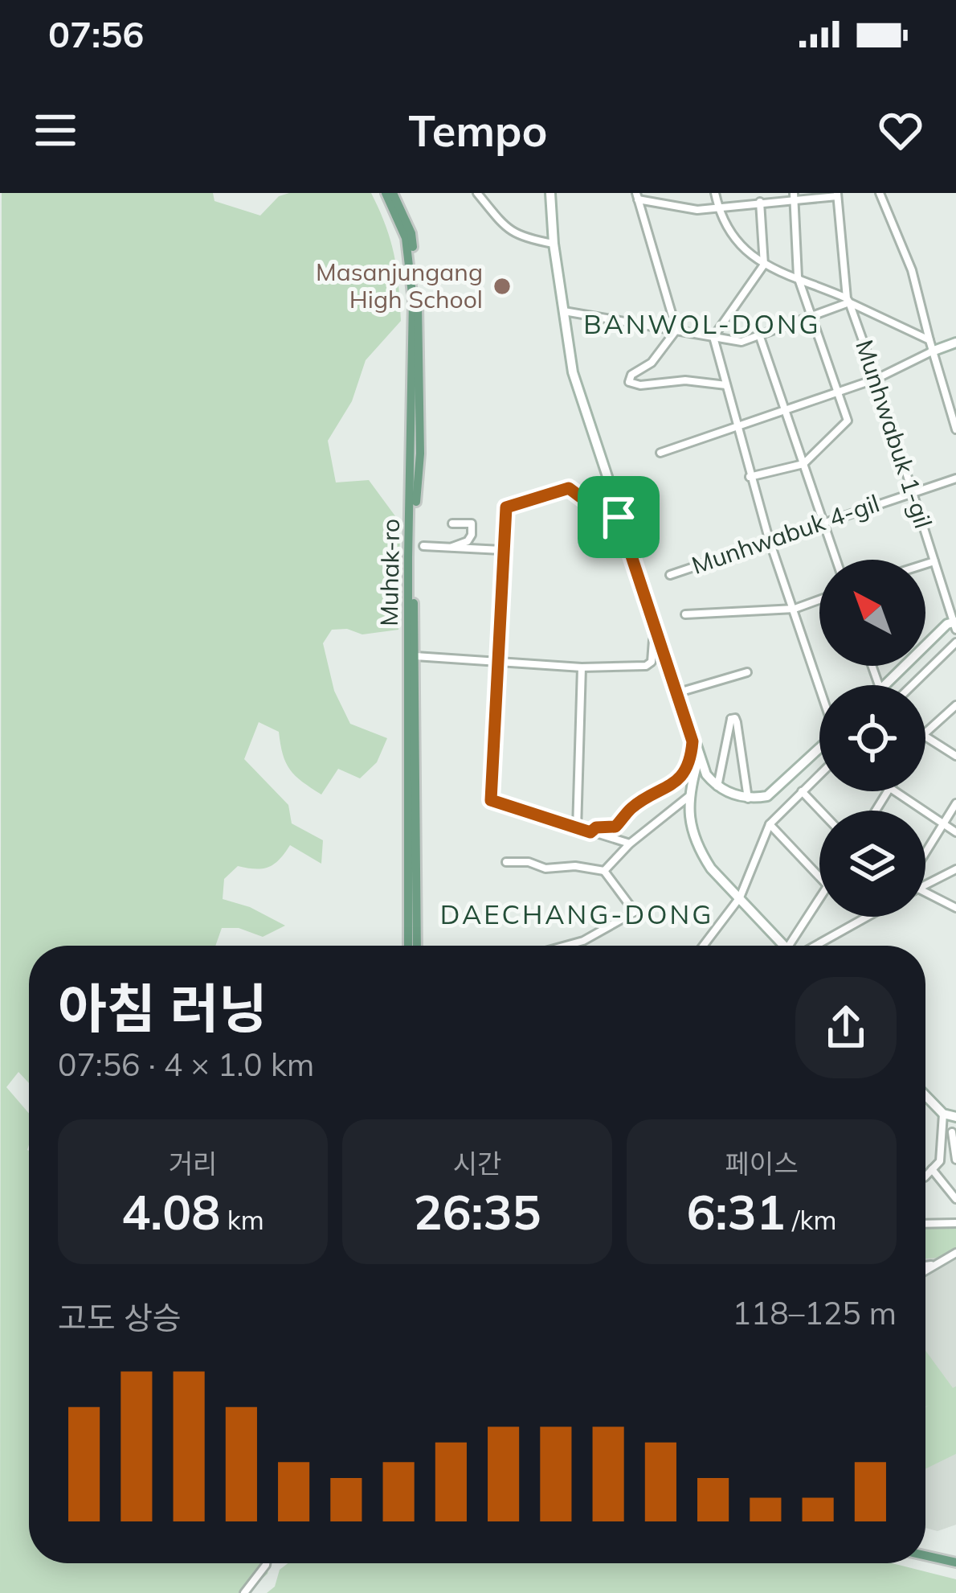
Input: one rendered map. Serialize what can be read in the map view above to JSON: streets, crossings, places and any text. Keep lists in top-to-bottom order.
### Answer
{
  "streets": {
    "main road": ["Muhak-ro"],
    "street": ["Munhwabuk 1-gil", "Munhwabuk 4-gil"]
  },
  "crossings": [
    ["Munhwabuk 1-gil", "Munhwabuk 4-gil"]
  ],
  "districts": ["BANWOL-DONG", "DAECHANG-DONG"],
  "places": ["Masanjungang High School"],
  "north": "top left",
  "page": {
    "status": "07:56",
    "header": "Tempo",
    "heading": ["아침 러닝", "07:56 · 4 × 1.0 km"],
    "stats": [
      ["거리", "4.08 km"],
      ["시간", "26:35"],
      ["페이스", "6:31 /km"]
    ],
    "chart": ["고도 상승", "118–125 m"]
  }
}
